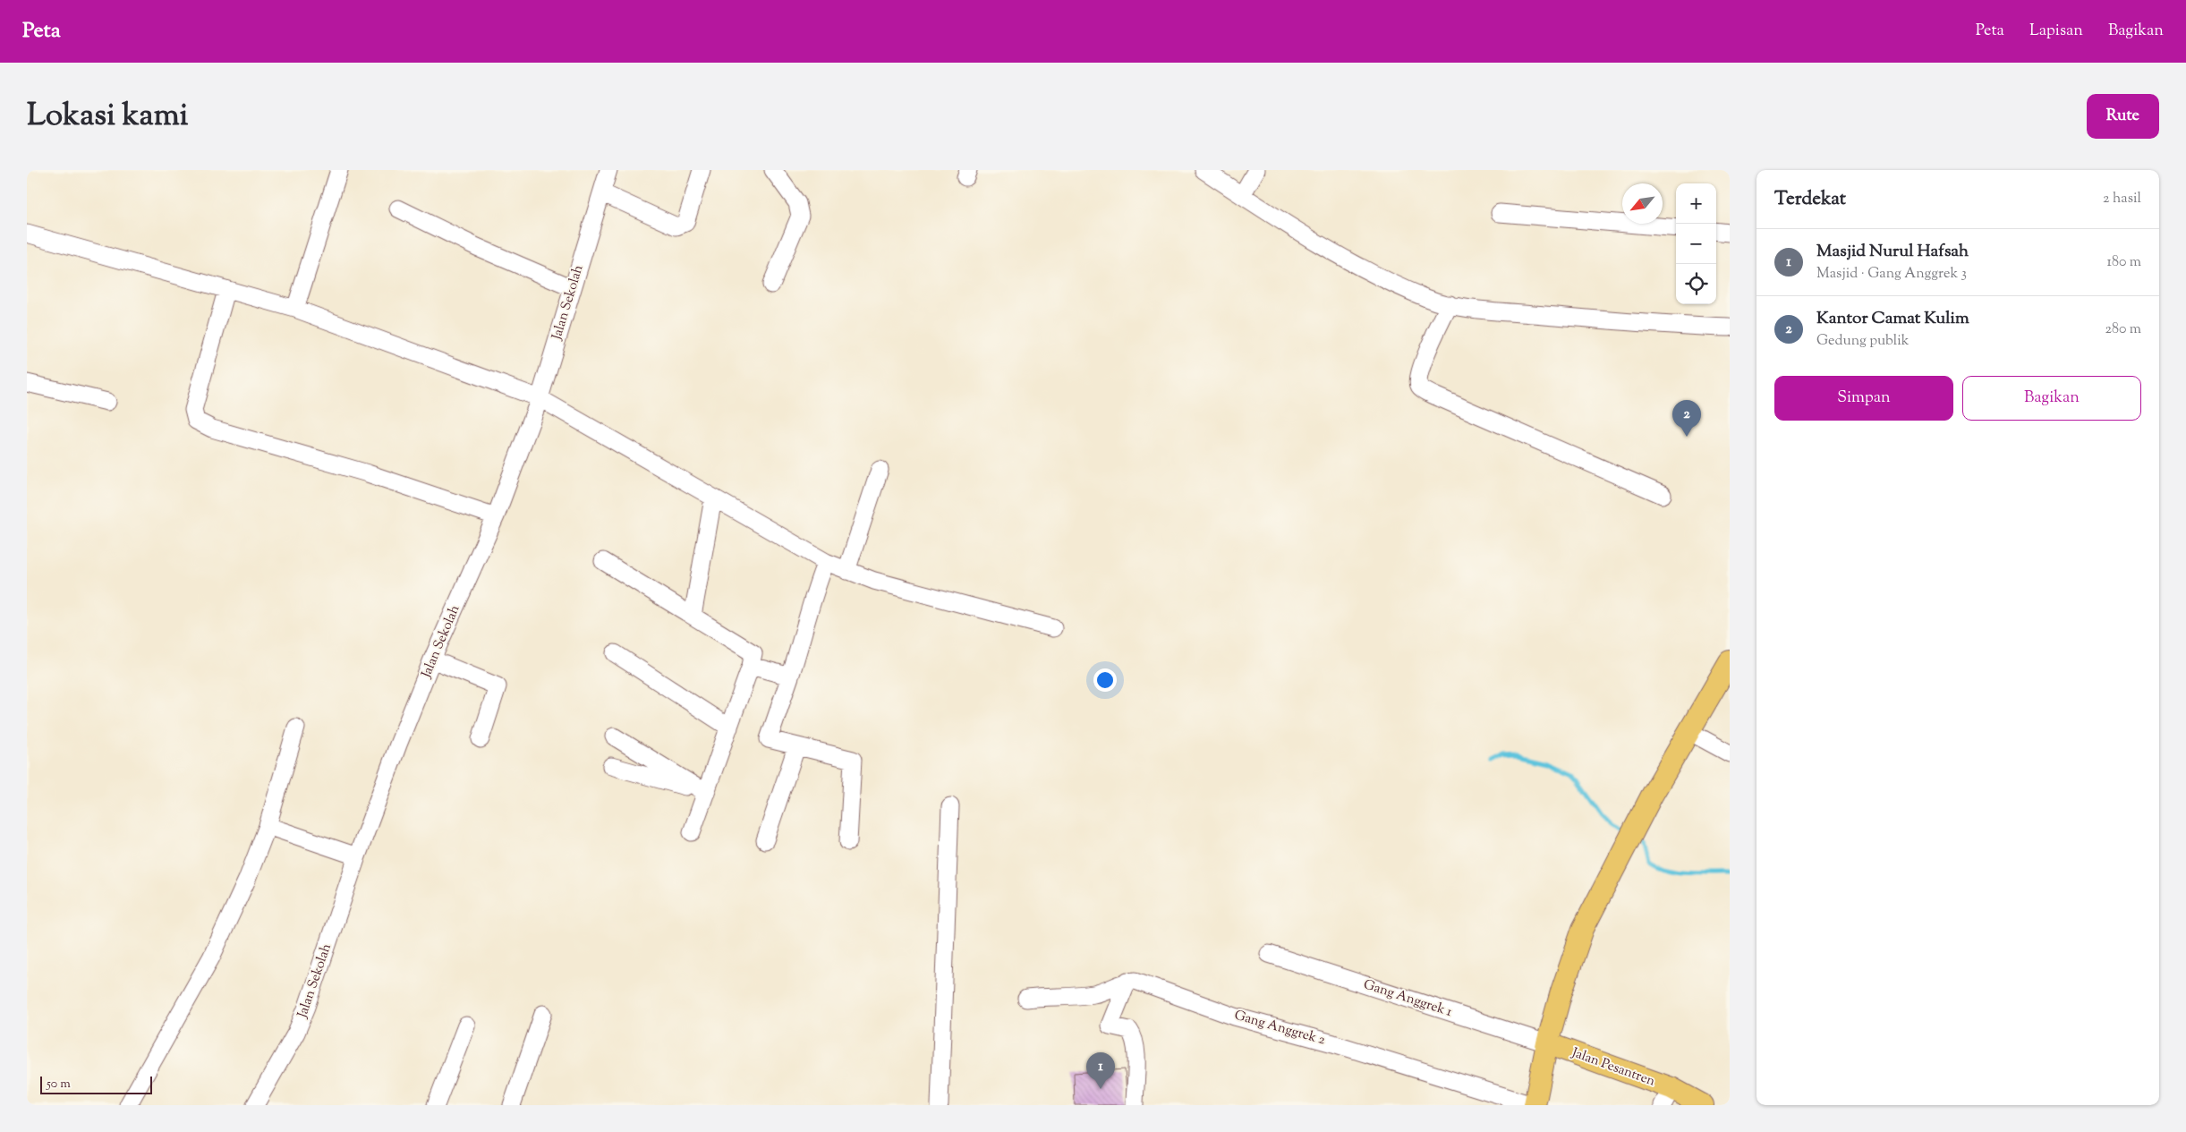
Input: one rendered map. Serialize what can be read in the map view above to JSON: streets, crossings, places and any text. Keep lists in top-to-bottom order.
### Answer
{
  "streets": {
    "main road": ["Jalan Pesantren"],
    "street": ["Jalan Sekolah", "Gang Anggrek 1", "Gang Anggrek 2"]
  },
  "crossings": [
    ["Gang Anggrek 1", "Jalan Pesantren"]
  ],
  "scale_bar": "50 m",
  "north": "bottom left",
  "page": {
    "header": "Peta",
    "nav": ["Peta", "Lapisan", "Bagikan"],
    "title": "Lokasi kami",
    "buttons": [
      "Rute",
      ["Simpan", "Bagikan"]
    ],
    "heading": ["Terdekat", "2 hasil"],
    "map_buttons": ["+", "−"],
    "list": [
      {
        "mark": "1",
        "name": "Masjid Nurul Hafsah",
        "note": "Masjid · Gang Anggrek 3",
        "value": "180 m"
      },
      {
        "mark": "2",
        "name": "Kantor Camat Kulim",
        "note": "Gedung publik",
        "value": "280 m"
      }
    ],
    "pins": ["2", "1"],
    "scale": "50 m"
  }
}
